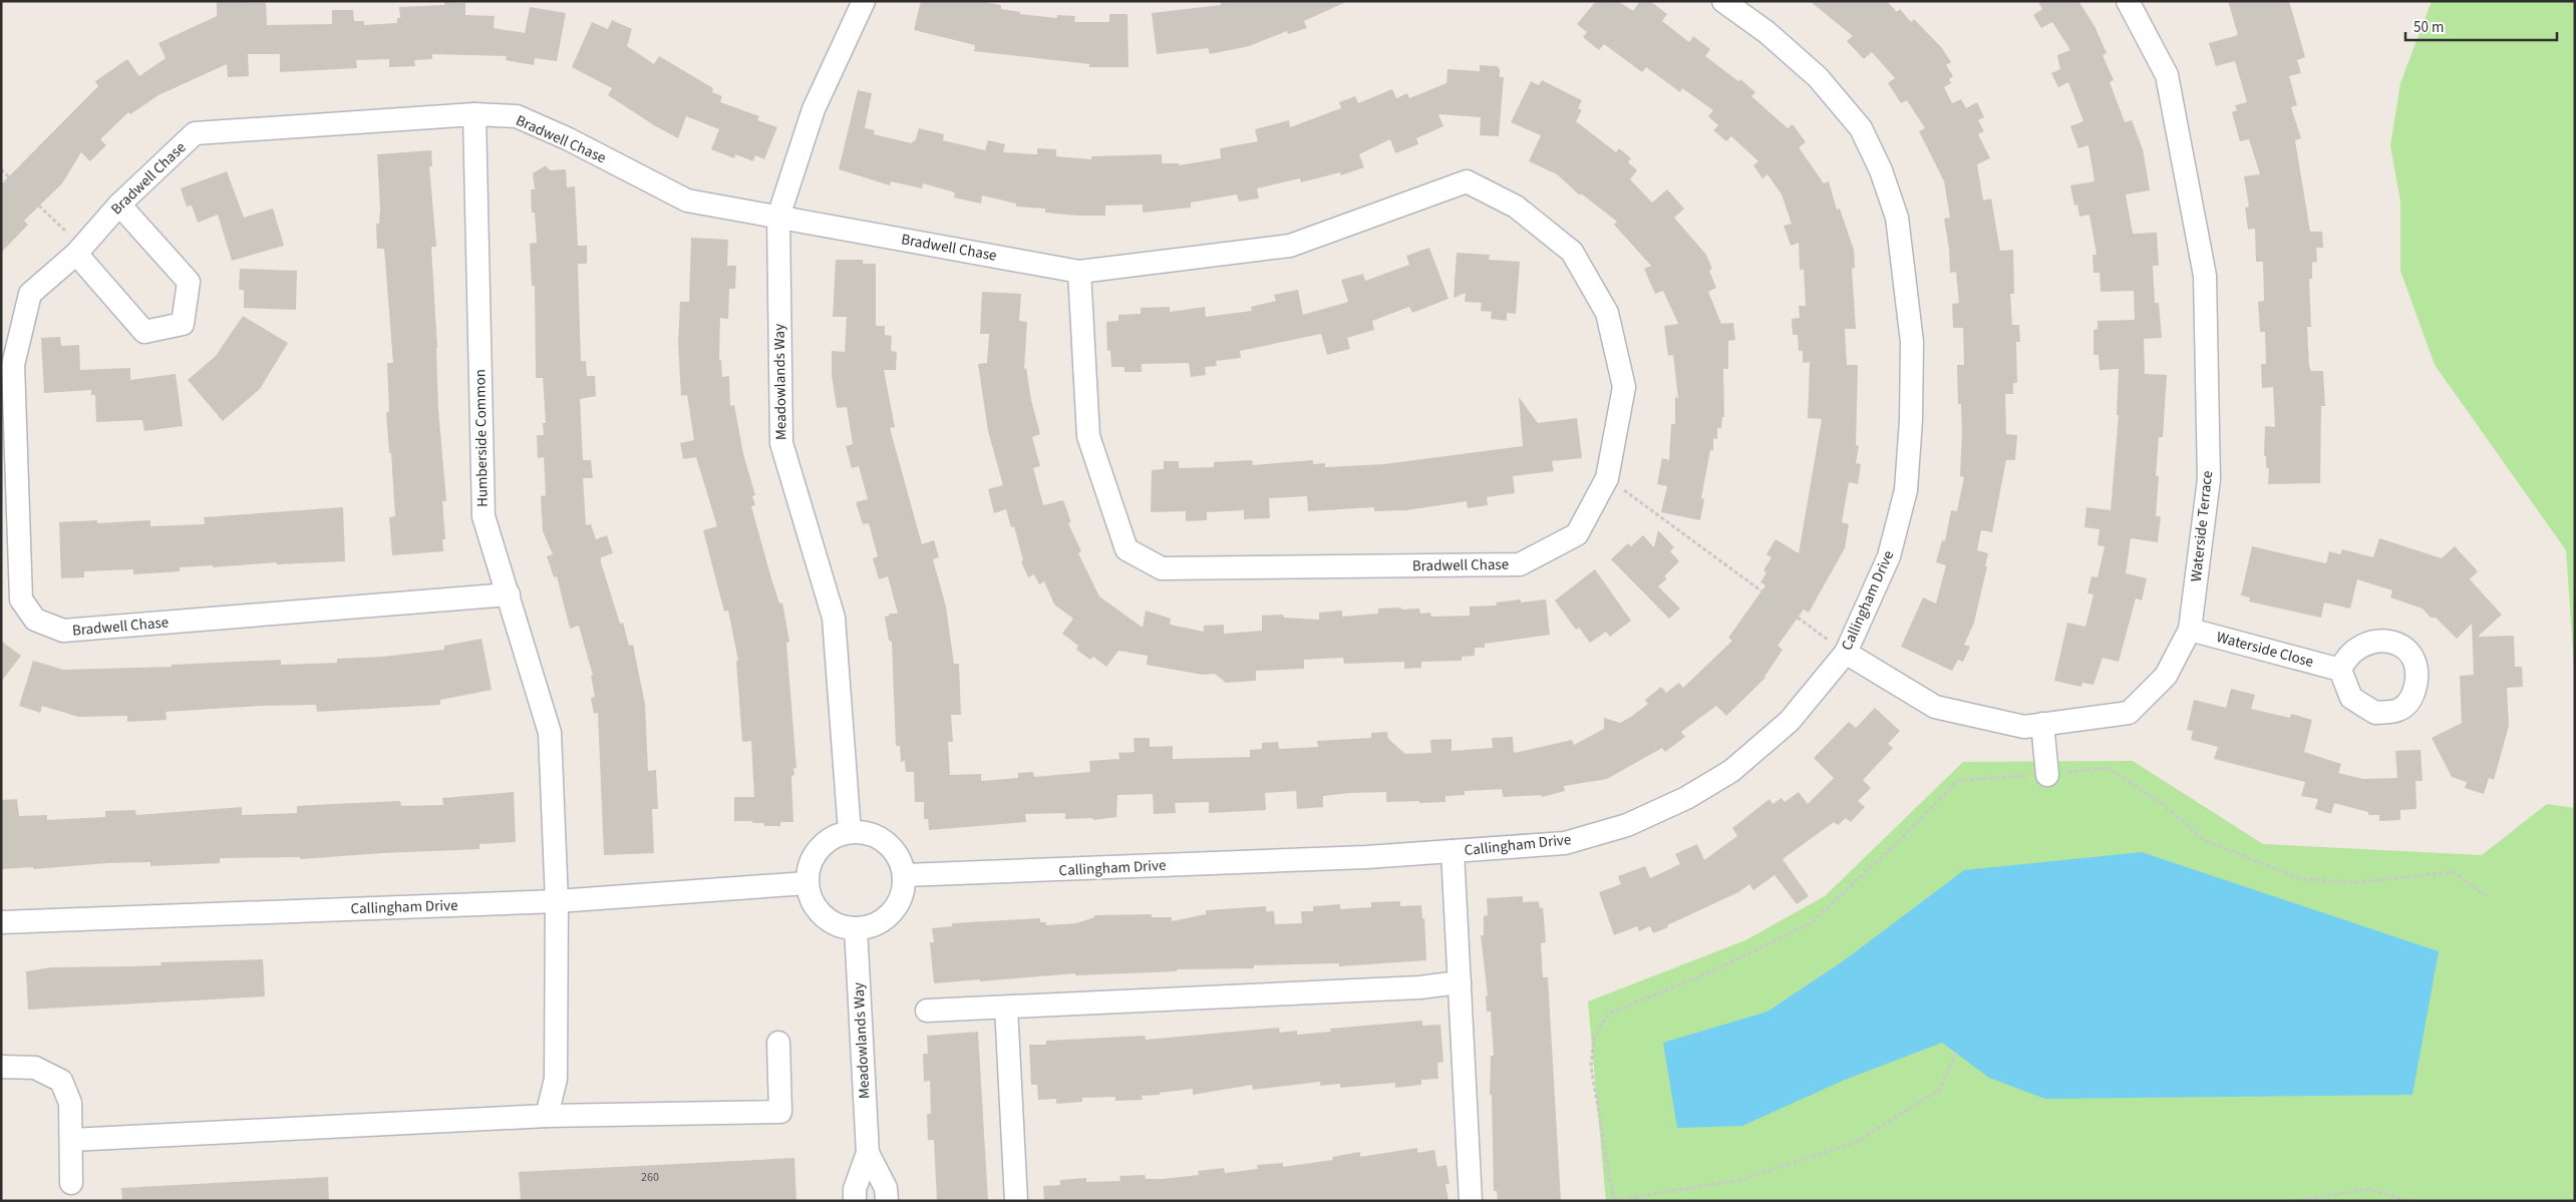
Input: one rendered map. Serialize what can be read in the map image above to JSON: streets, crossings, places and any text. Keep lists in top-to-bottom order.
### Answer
{
  "streets": {
    "street": [
      "Bradwell Chase",
      "Meadowlands Way",
      "Humberside Common",
      "Waterside Terrace",
      "Callingham Drive",
      "Waterside Close"
    ]
  },
  "crossings": [
    ["Bradwell Chase", "Meadowlands Way"],
    ["Bradwell Chase", "Humberside Common"],
    ["Meadowlands Way", "Callingham Drive"],
    ["Humberside Common", "Callingham Drive"],
    ["Waterside Terrace", "Callingham Drive"],
    ["Waterside Terrace", "Waterside Close"]
  ],
  "house_numbers": ["260"],
  "scale_bar": "50 m"
}
